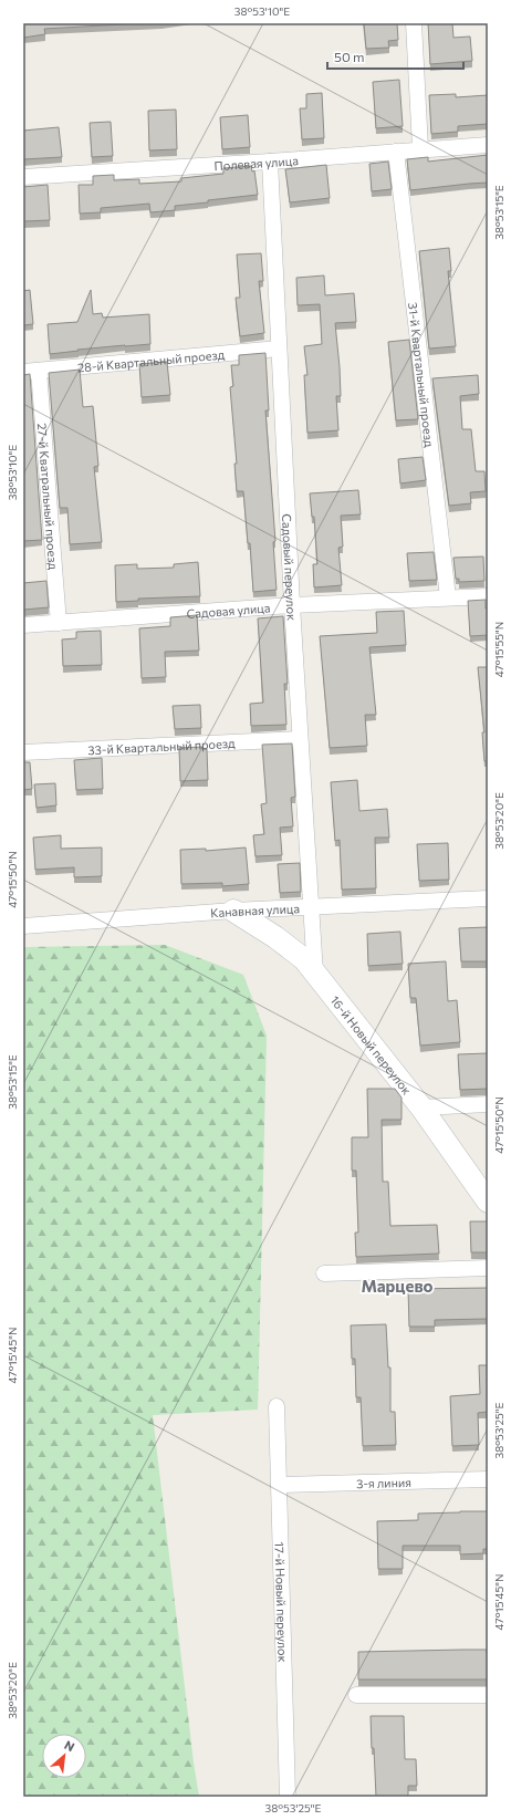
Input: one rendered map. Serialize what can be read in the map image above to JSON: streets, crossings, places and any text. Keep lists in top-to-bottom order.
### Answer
{
  "streets": {
    "street": [
      "Полевая улица",
      "28-й Квартальный проезд",
      "31-й Квартальный проезд",
      "27-й Кватральный проезд",
      "Садовый переулок",
      "Садовая улица",
      "33-й Квартальный проезд",
      "Канавная улица",
      "16-й Новый переулок",
      "3-я линия",
      "17-й Новый переулок"
    ]
  },
  "crossings": [
    ["Полевая улица", "31-й Квартальный проезд"],
    ["Полевая улица", "Садовый переулок"],
    ["28-й Квартальный проезд", "27-й Кватральный проезд"],
    ["28-й Квартальный проезд", "Садовый переулок"],
    ["31-й Квартальный проезд", "Садовая улица"],
    ["27-й Кватральный проезд", "Садовая улица"],
    ["Садовый переулок", "Садовая улица"],
    ["Садовый переулок", "33-й Квартальный проезд"],
    ["Садовый переулок", "Канавная улица"],
    ["Садовый переулок", "16-й Новый переулок"],
    ["Канавная улица", "16-й Новый переулок"],
    ["3-я линия", "17-й Новый переулок"]
  ],
  "districts": ["Марцево"],
  "scale_bar": "50 m",
  "north": "top right",
  "coordinates": [
    "38°53'10\"E",
    "38°53'15\"E",
    "47°15'55\"N",
    "38°53'20\"E",
    "47°15'50\"N",
    "47°15'45\"N",
    "38°53'25\"E"
  ]
}
